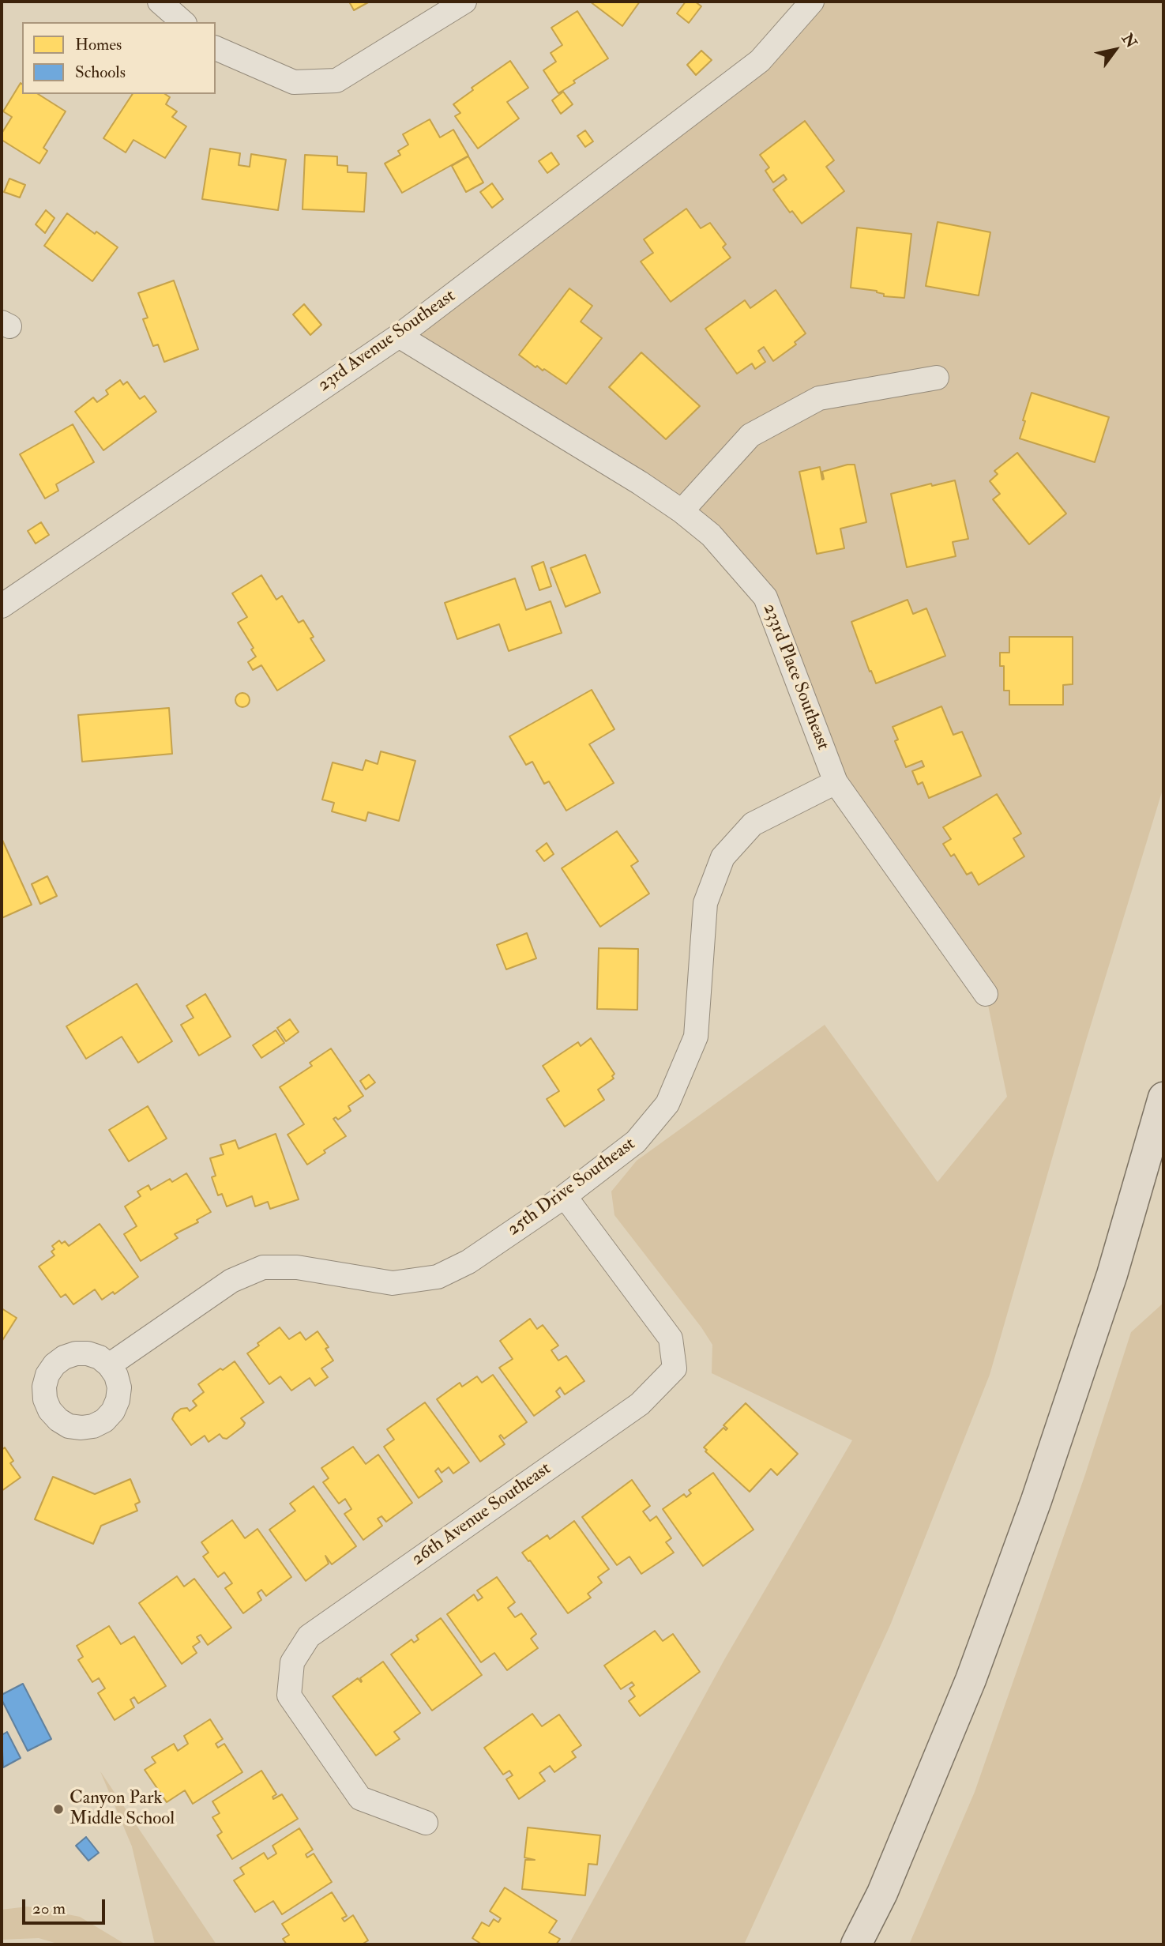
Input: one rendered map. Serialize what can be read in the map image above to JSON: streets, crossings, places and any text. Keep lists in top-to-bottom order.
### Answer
{
  "streets": {
    "street": [
      "23rd Avenue Southeast",
      "233rd Place Southeast",
      "25th Drive Southeast",
      "26th Avenue Southeast"
    ]
  },
  "crossings": [
    ["23rd Avenue Southeast", "233rd Place Southeast"],
    ["233rd Place Southeast", "25th Drive Southeast"],
    ["25th Drive Southeast", "26th Avenue Southeast"]
  ],
  "places": ["Canyon Park Middle School"],
  "legend": ["Homes", "Schools"],
  "scale_bar": "20 m",
  "north": "top right"
}
